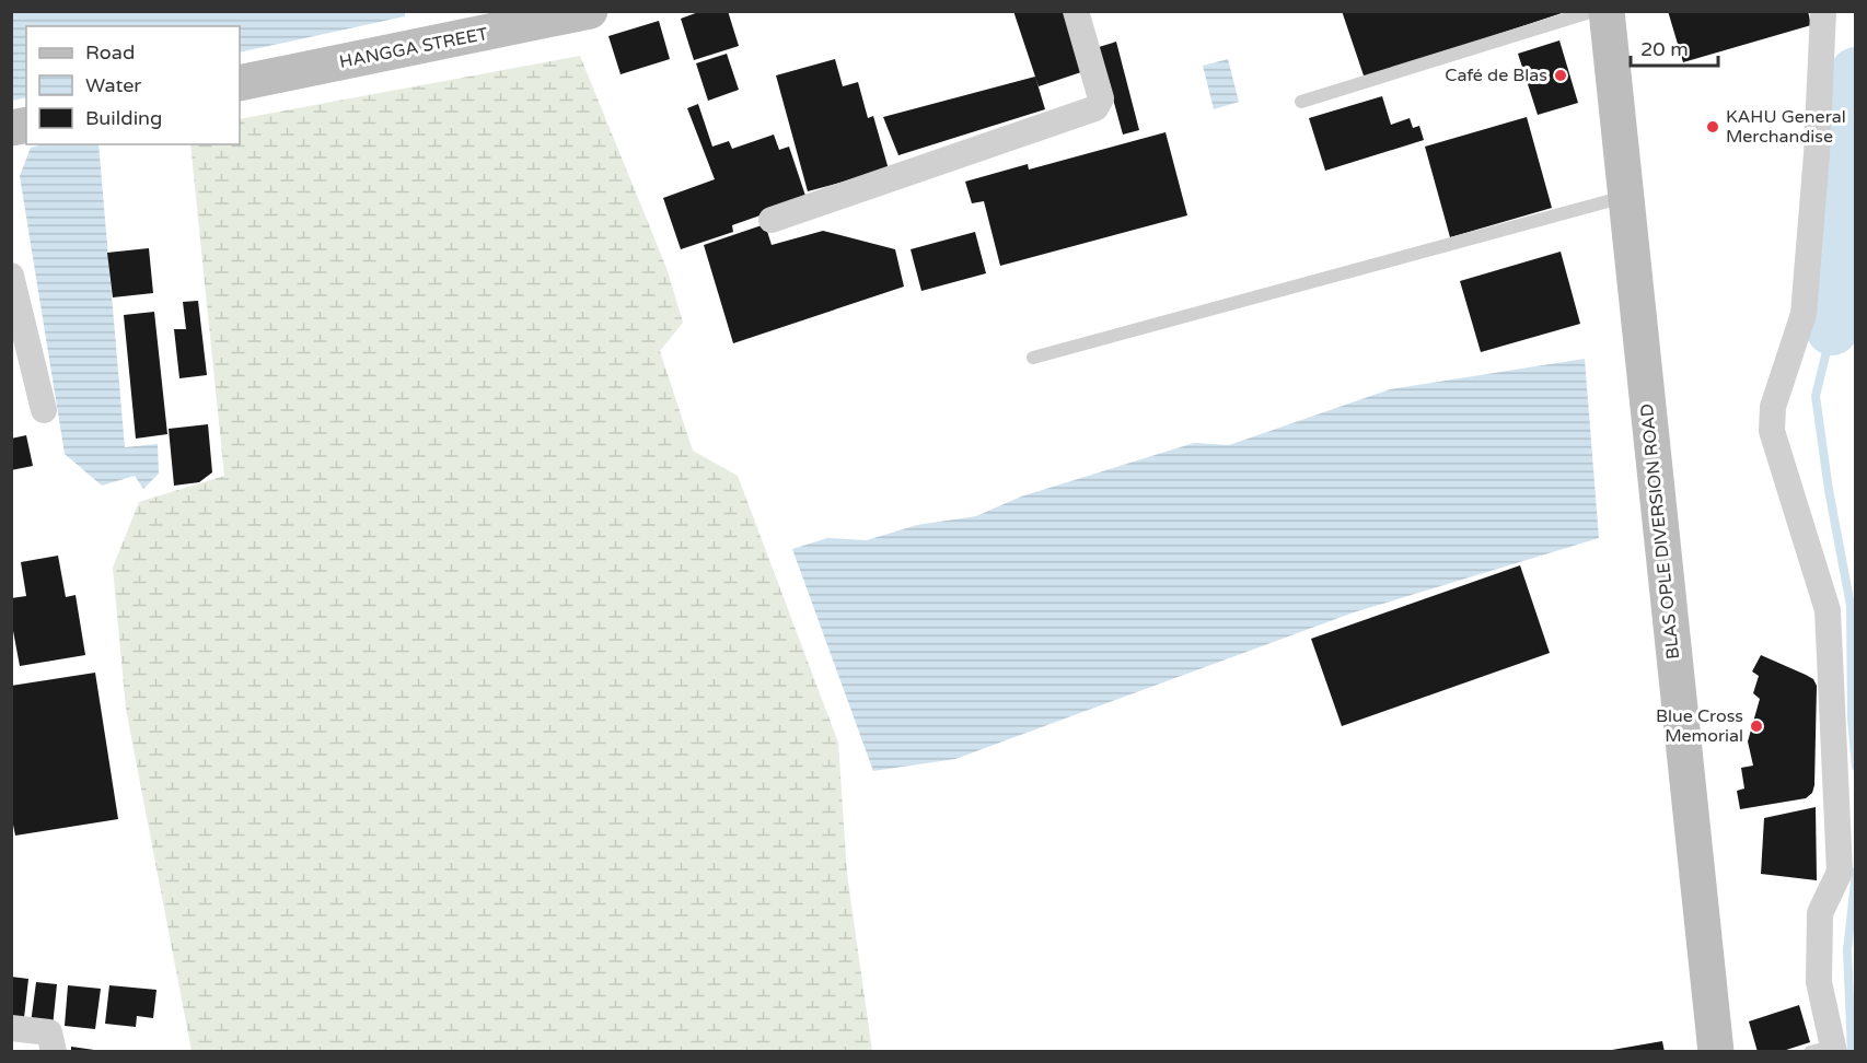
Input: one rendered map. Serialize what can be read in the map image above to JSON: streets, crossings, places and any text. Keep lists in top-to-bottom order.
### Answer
{
  "streets": {
    "main road": ["HANGGA STREET", "BLAS OPLE DIVERSION ROAD"]
  },
  "places": ["Café de Blas", "KAHU General Merchandise", "Blue Cross Memorial"],
  "legend": ["Road", "Water", "Building"],
  "scale_bar": "20 m"
}
